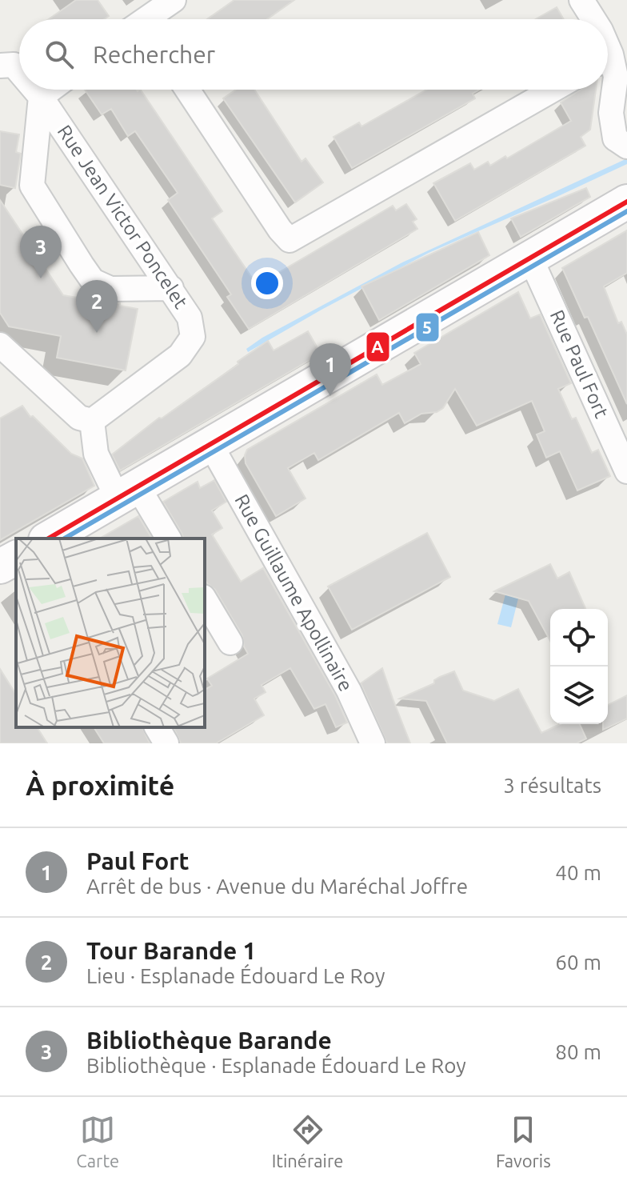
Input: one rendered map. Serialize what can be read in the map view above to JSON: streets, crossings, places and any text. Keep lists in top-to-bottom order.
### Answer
{
  "streets": {
    "street": ["Rue Jean Victor Poncelet", "Rue Paul Fort", "Rue Guillaume Apollinaire"]
  },
  "lines": ["transit line A", "transit line 5"],
  "page": {
    "search": "Rechercher",
    "pins": ["3", "2", "1"],
    "heading": ["À proximité", "3 résultats"],
    "list": [
      {
        "mark": "1",
        "name": "Paul Fort",
        "note": "Arrêt de bus · Avenue du Maréchal Joffre",
        "value": "40 m"
      },
      {
        "mark": "2",
        "name": "Tour Barande 1",
        "note": "Lieu · Esplanade Édouard Le Roy",
        "value": "60 m"
      },
      {
        "mark": "3",
        "name": "Bibliothèque Barande",
        "note": "Bibliothèque · Esplanade Édouard Le Roy",
        "value": "80 m"
      }
    ],
    "nav": ["Carte", "Itinéraire", "Favoris"]
  }
}
